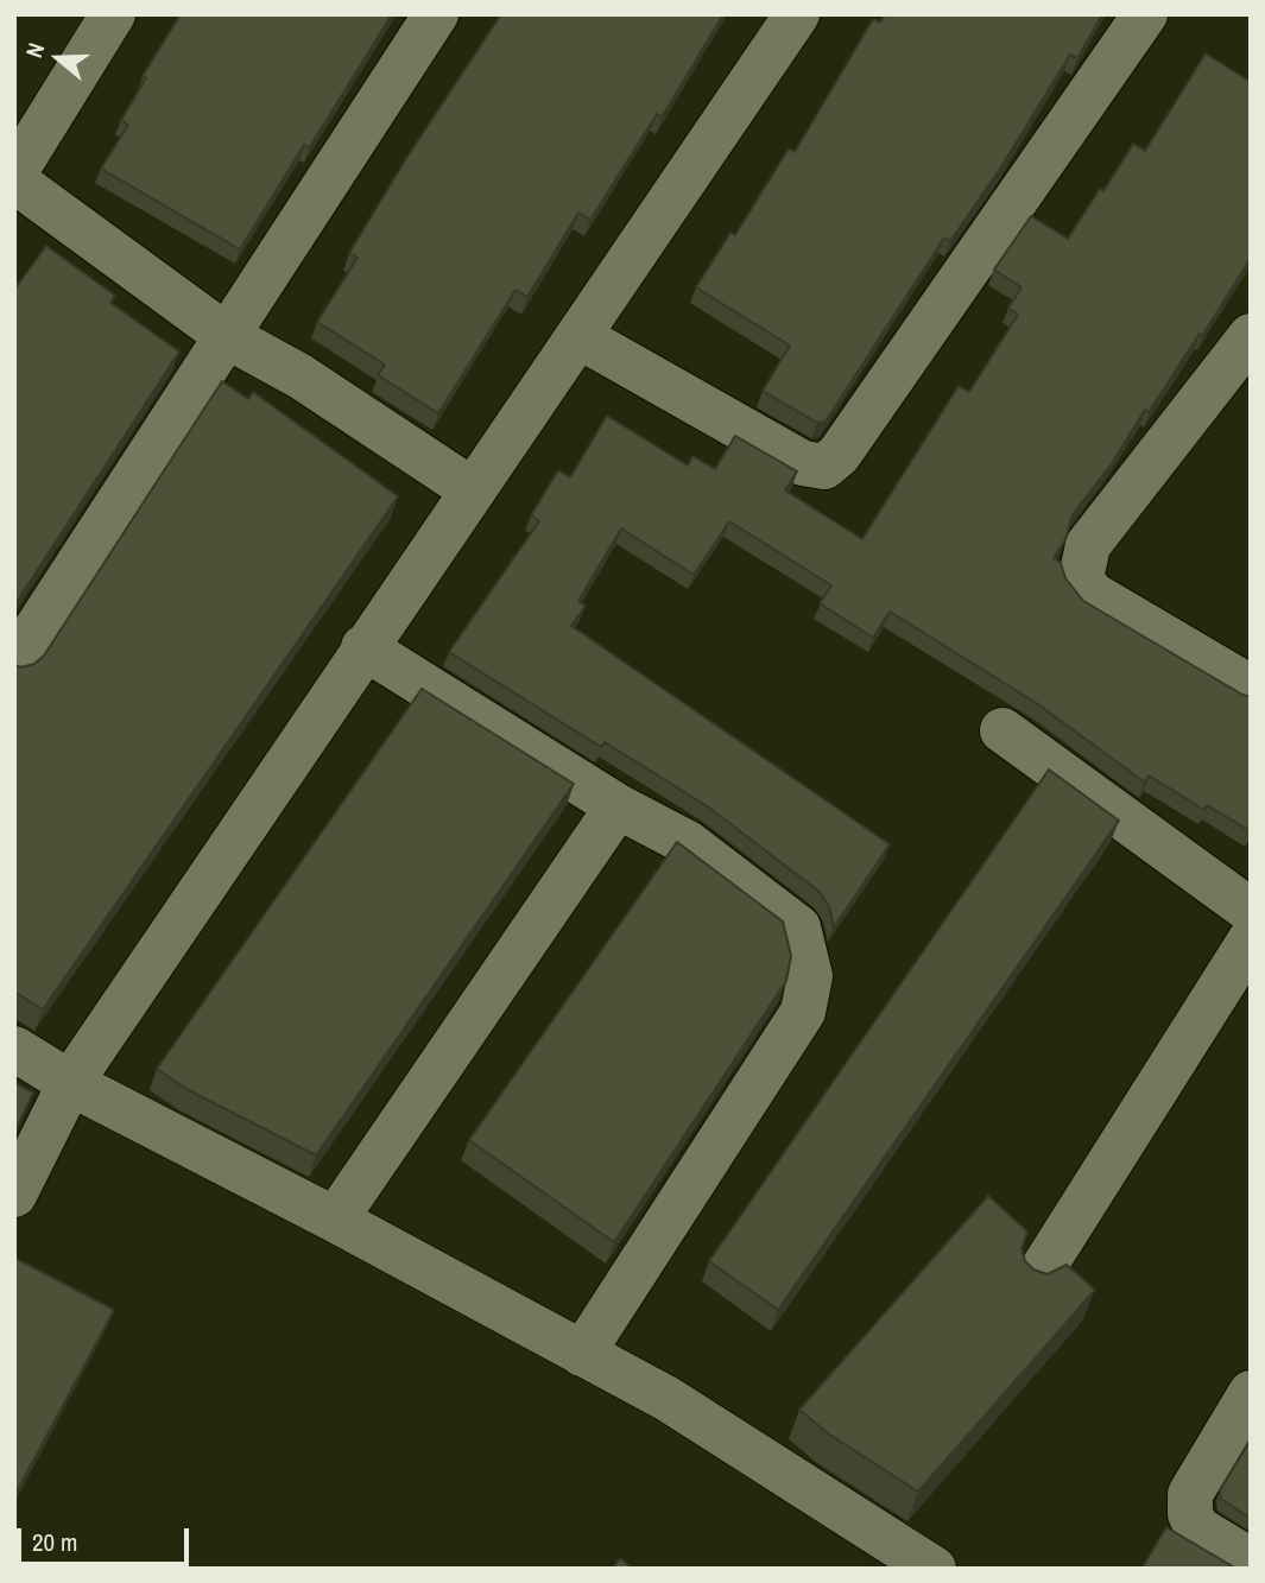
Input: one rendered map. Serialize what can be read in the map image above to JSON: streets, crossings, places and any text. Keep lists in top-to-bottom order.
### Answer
{
  "scale_bar": "20 m",
  "north": "left"
}
